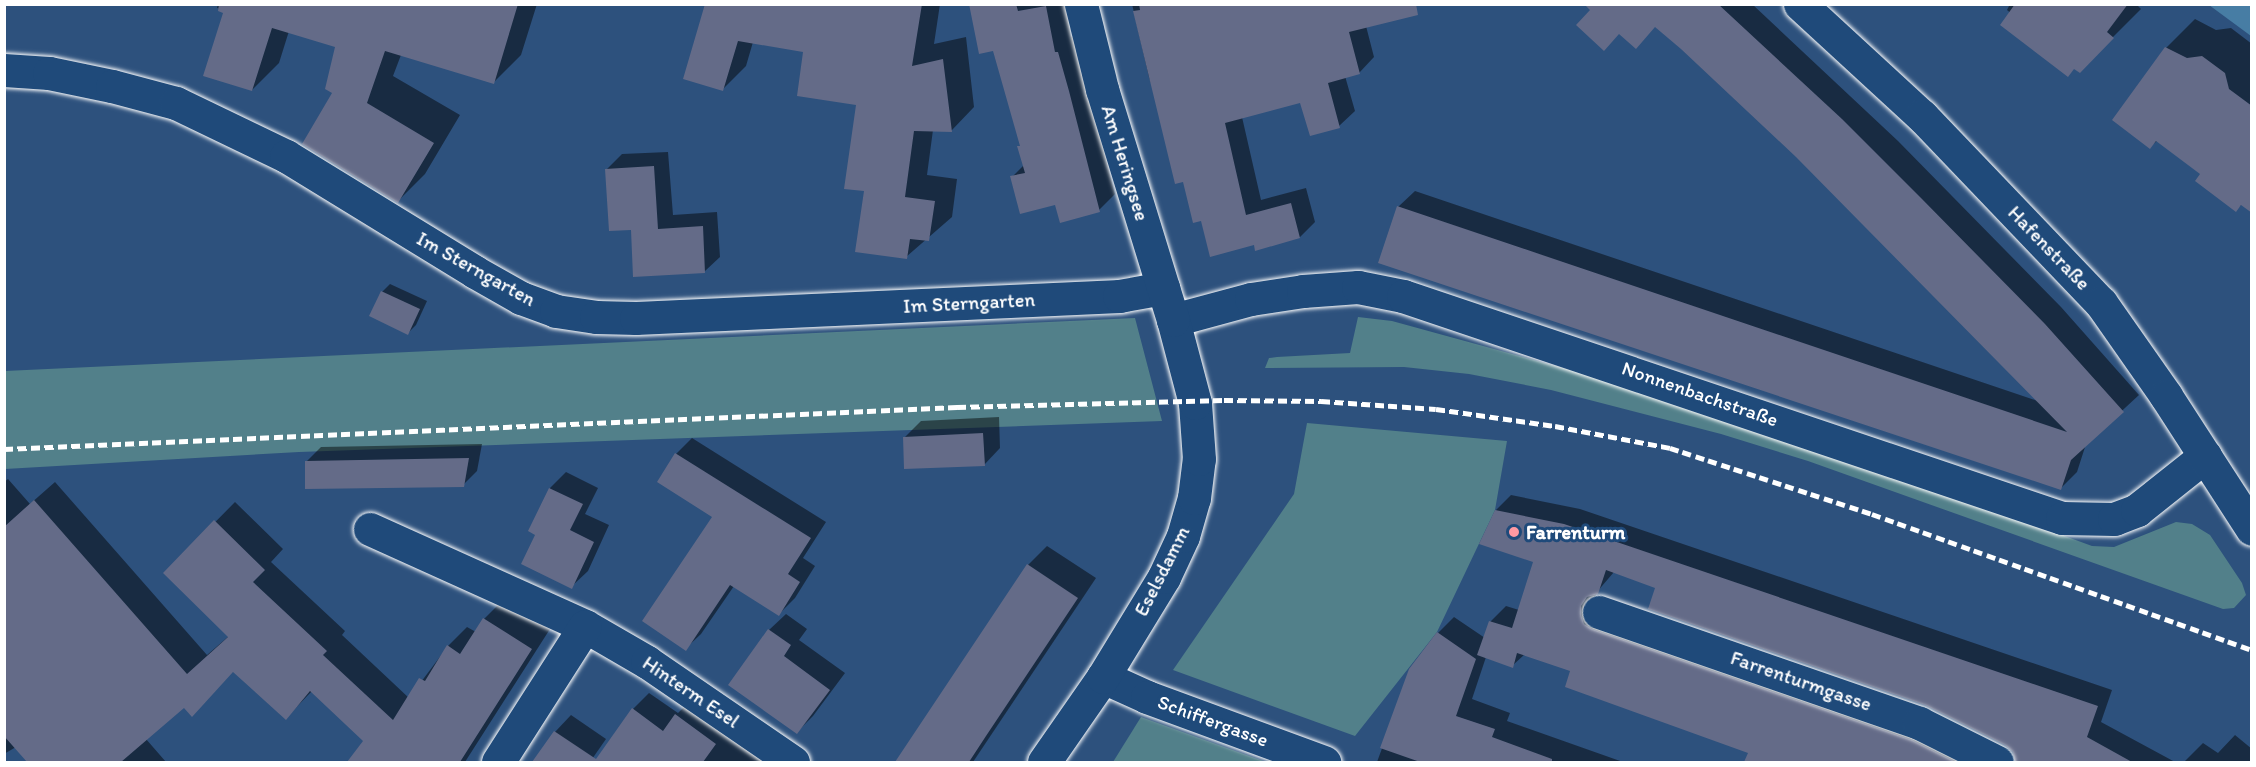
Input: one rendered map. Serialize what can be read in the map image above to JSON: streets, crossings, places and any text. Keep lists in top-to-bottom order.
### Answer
{
  "streets": {
    "street": [
      "Am Heringsee",
      "Hafenstraße",
      "Im Sterngarten",
      "Nonnenbachstraße",
      "Eselsdamm",
      "Farrenturmgasse",
      "Hinterm Esel",
      "Schiffergasse"
    ]
  },
  "crossings": [
    ["Am Heringsee", "Im Sterngarten"],
    ["Am Heringsee", "Nonnenbachstraße"],
    ["Am Heringsee", "Eselsdamm"],
    ["Hafenstraße", "Nonnenbachstraße"],
    ["Nonnenbachstraße", "Eselsdamm"],
    ["Eselsdamm", "Schiffergasse"]
  ],
  "places": ["Farrenturm"]
}
